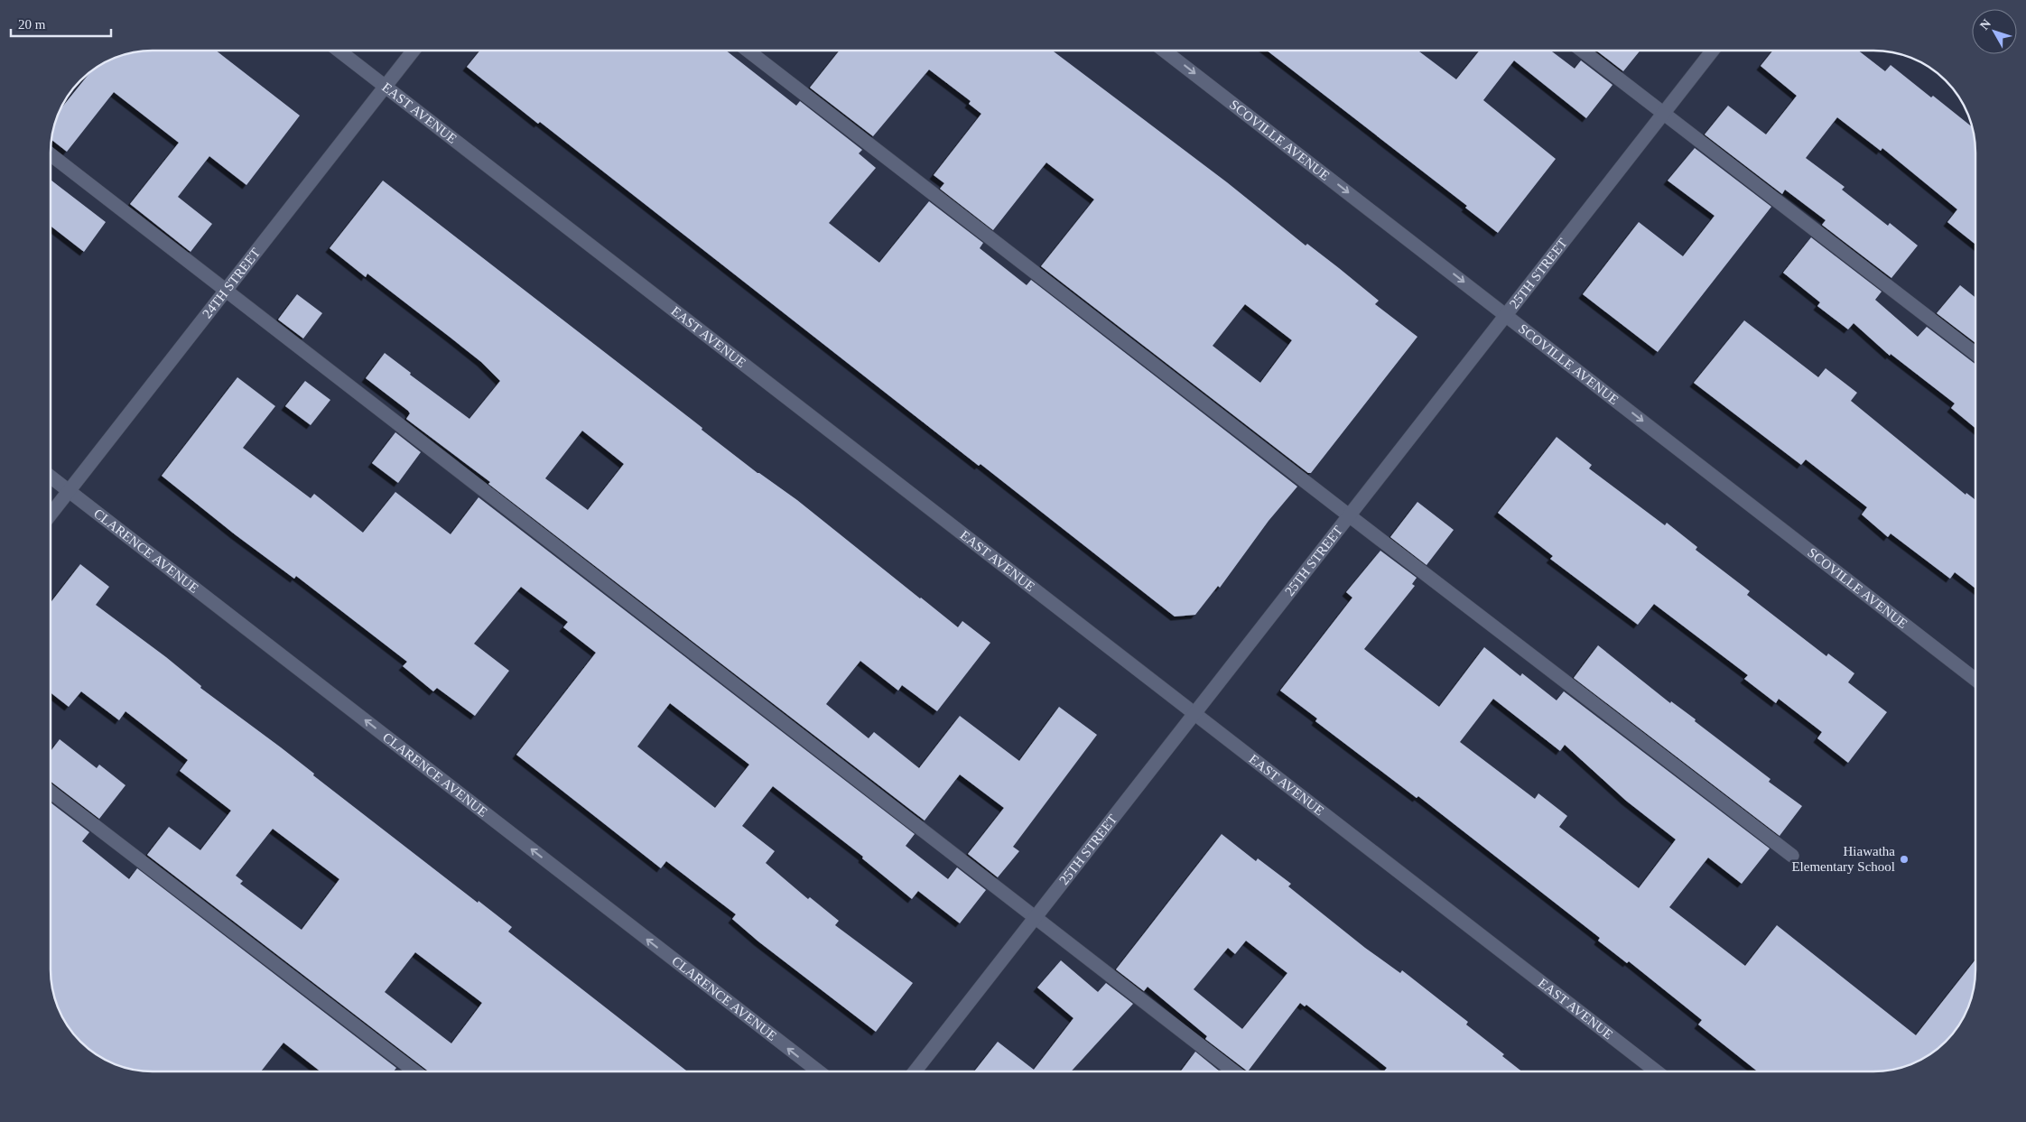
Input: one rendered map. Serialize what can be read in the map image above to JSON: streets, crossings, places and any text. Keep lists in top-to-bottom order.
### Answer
{
  "streets": {
    "street": [
      "EAST AVENUE",
      "SCOVILLE AVENUE",
      "25TH STREET",
      "24TH STREET",
      "CLARENCE AVENUE"
    ]
  },
  "crossings": [
    ["EAST AVENUE", "25TH STREET"],
    ["EAST AVENUE", "24TH STREET"],
    ["SCOVILLE AVENUE", "25TH STREET"],
    ["24TH STREET", "CLARENCE AVENUE"]
  ],
  "one_way": ["SCOVILLE AVENUE", "CLARENCE AVENUE"],
  "places": ["Hiawatha Elementary School"],
  "scale_bar": "20 m",
  "north": "top left"
}
